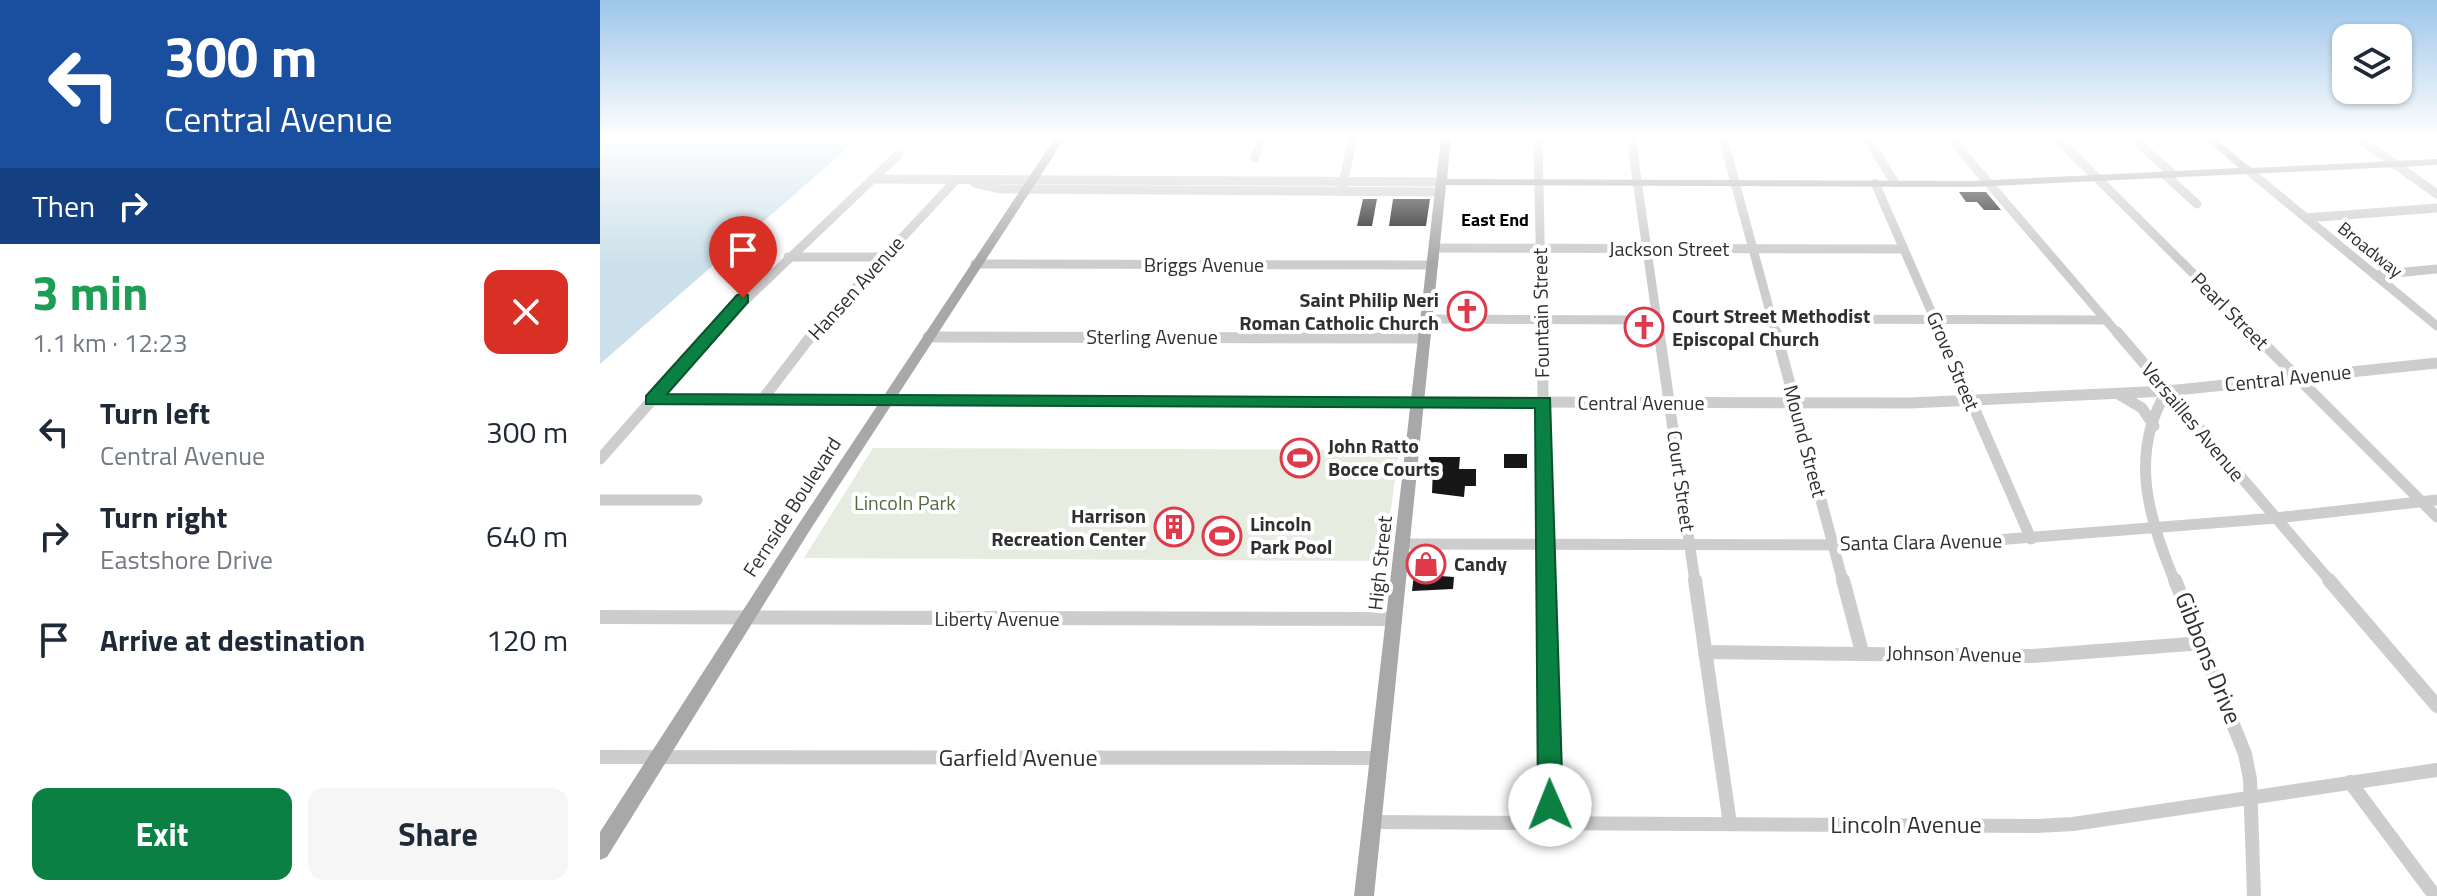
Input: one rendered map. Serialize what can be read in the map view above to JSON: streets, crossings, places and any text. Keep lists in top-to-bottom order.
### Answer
{
  "streets": {
    "main road": ["Fernside Boulevard", "High Street"],
    "street": [
      "Jackson Street",
      "Broadway",
      "Briggs Avenue",
      "Hansen Avenue",
      "Pearl Street",
      "Fountain Street",
      "Sterling Avenue",
      "Grove Street",
      "Central Avenue",
      "Versailles Avenue",
      "Mound Street",
      "Court Street",
      "Santa Clara Avenue",
      "Liberty Avenue",
      "Johnson Avenue",
      "Gibbons Drive",
      "Garfield Avenue",
      "Lincoln Avenue"
    ]
  },
  "crossings": [
    ["Jackson Street", "Briggs Avenue"],
    ["Jackson Street", "Fountain Street"],
    ["Jackson Street", "Grove Street"],
    ["Jackson Street", "Mound Street"],
    ["Jackson Street", "Court Street"],
    ["Jackson Street", "High Street"],
    ["Briggs Avenue", "Fernside Boulevard"],
    ["Briggs Avenue", "High Street"],
    ["Hansen Avenue", "Central Avenue"],
    ["Pearl Street", "Central Avenue"],
    ["Pearl Street", "Santa Clara Avenue"],
    ["Fountain Street", "Central Avenue"],
    ["Fountain Street", "Santa Clara Avenue"],
    ["Fountain Street", "Lincoln Avenue"],
    ["Sterling Avenue", "Fernside Boulevard"],
    ["Sterling Avenue", "High Street"],
    ["Grove Street", "Central Avenue"],
    ["Grove Street", "Santa Clara Avenue"],
    ["Central Avenue", "Versailles Avenue"],
    ["Central Avenue", "Mound Street"],
    ["Central Avenue", "Court Street"],
    ["Central Avenue", "Fernside Boulevard"],
    ["Central Avenue", "High Street"],
    ["Central Avenue", "Gibbons Drive"],
    ["Versailles Avenue", "Santa Clara Avenue"],
    ["Versailles Avenue", "Gibbons Drive"],
    ["Mound Street", "Santa Clara Avenue"],
    ["Mound Street", "Johnson Avenue"],
    ["Court Street", "Santa Clara Avenue"],
    ["Court Street", "Johnson Avenue"],
    ["Court Street", "Lincoln Avenue"],
    ["Fernside Boulevard", "Liberty Avenue"],
    ["Fernside Boulevard", "Garfield Avenue"],
    ["Santa Clara Avenue", "High Street"],
    ["Santa Clara Avenue", "Gibbons Drive"],
    ["High Street", "Liberty Avenue"],
    ["High Street", "Garfield Avenue"],
    ["High Street", "Lincoln Avenue"],
    ["Johnson Avenue", "Gibbons Drive"],
    ["Gibbons Drive", "Lincoln Avenue"]
  ],
  "districts": ["East End"],
  "parks": ["Lincoln Park"],
  "places": {
    "church": ["Saint Philip Neri Roman Catholic Church", "Court Street Methodist Episcopal Church"],
    "sports": ["John Ratto Bocce Courts", "Lincoln Park Pool"],
    "building": ["Harrison Recreation Center"],
    "shop": ["Candy"]
  },
  "page": {
    "turn": ["300 m", "Central Avenue"],
    "then": "Then",
    "heading": ["3 min", "1.1 km · 12:23"],
    "list": [
      {
        "name": "Turn left",
        "note": "Central Avenue",
        "value": "300 m"
      },
      {
        "name": "Turn right",
        "note": "Eastshore Drive",
        "value": "640 m"
      },
      {
        "name": "Arrive at destination",
        "value": "120 m"
      }
    ],
    "buttons": ["Exit", "Share"]
  }
}
